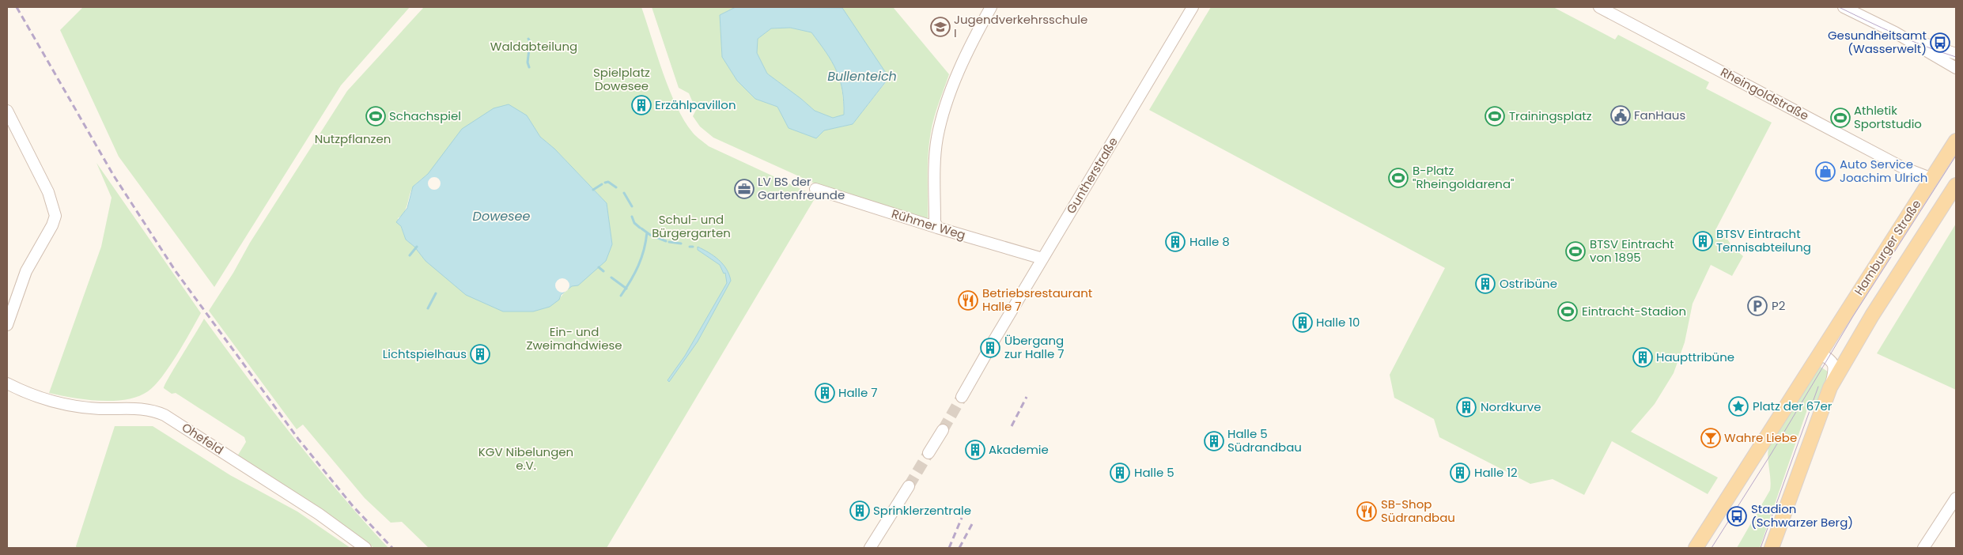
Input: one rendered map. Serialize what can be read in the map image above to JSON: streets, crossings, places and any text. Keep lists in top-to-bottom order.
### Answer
{
  "streets": {
    "main road": ["Hamburger Straße"],
    "street": [
      "Rheingoldstraße",
      "Guntherstraße",
      "Rühmer Weg",
      "Ohefeld"
    ]
  },
  "crossings": [
    ["Rheingoldstraße", "Hamburger Straße"],
    ["Guntherstraße", "Rühmer Weg"]
  ],
  "water": ["Bullenteich", "Dowesee"],
  "parks": [
    "Waldabteilung",
    "Spielplatz Dowesee",
    "Nutzpflanzen",
    "Schul- und Bürgergarten",
    "Ein- und Zweimahdwiese",
    "KGV Nibelungen e.V."
  ],
  "places": {
    "school or university": ["Jugendverkehrsschule I"],
    "bus stop": ["Gesundheitsamt (Wasserwelt)", "Stadion (Schwarzer Berg)"],
    "building": [
      "Erzählpavillon",
      "BTSV Eintracht Tennisabteilung",
      "Halle 8",
      "Ostribüne",
      "Halle 10",
      "Übergang zur Halle 7",
      "Lichtspielhaus",
      "Haupttribüne",
      "Halle 7",
      "Nordkurve",
      "Halle 5 Südrandbau",
      "Akademie",
      "Halle 5",
      "Halle 12",
      "Sprinklerzentrale"
    ],
    "public building": ["FanHaus"],
    "sports": [
      "Schachspiel",
      "Trainingsplatz",
      "Athletik Sportstudio",
      "B-Platz \"Rheingoldarena\"",
      "BTSV Eintracht von 1895",
      "Eintracht-Stadion"
    ],
    "shop": ["Auto Service Joachim Ulrich"],
    "office": ["LV BS der Gartenfreunde"],
    "restaurant": ["Betriebsrestaurant Halle 7", "SB-Shop Südrandbau"],
    "parking": ["P2"],
    "place": ["Platz der 67er"],
    "bar": ["Wahre Liebe"]
  }
}
